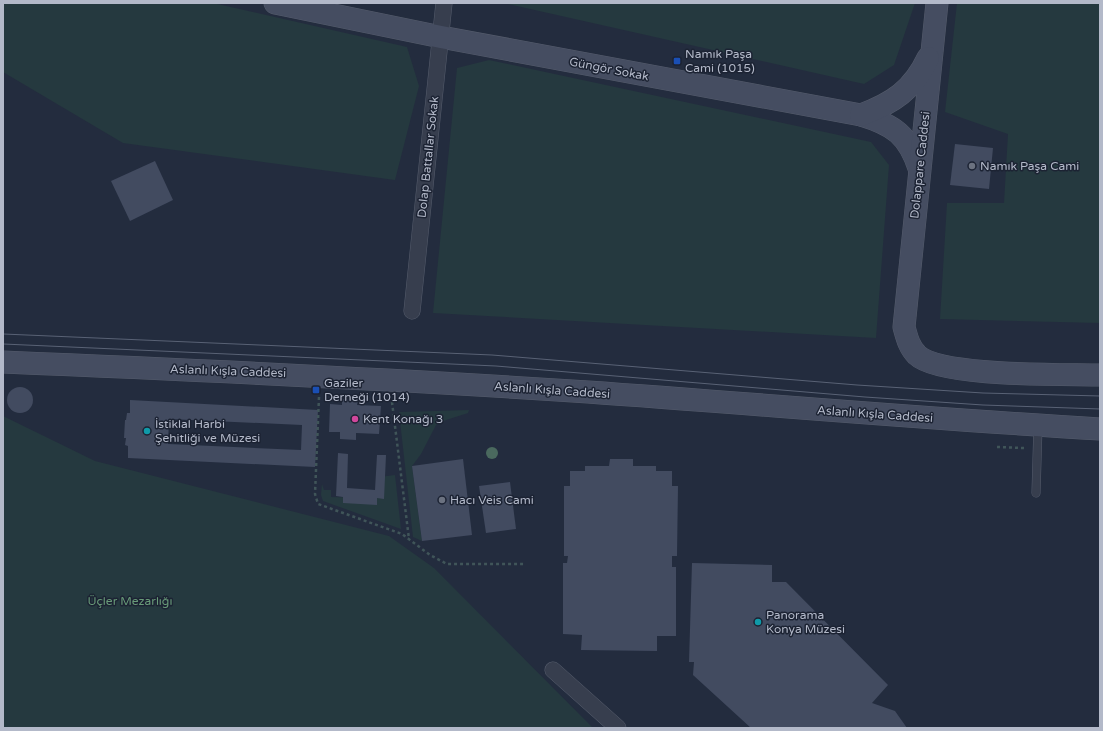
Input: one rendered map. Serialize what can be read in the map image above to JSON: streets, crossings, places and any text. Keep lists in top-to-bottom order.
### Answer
{
  "streets": {
    "main road": ["Güngör Sokak", "Dolappare Caddesi", "Aslanlı Kışla Caddesi"],
    "street": ["Dolap Battallar Sokak"]
  },
  "crossings": [
    ["Güngör Sokak", "Dolap Battallar Sokak"],
    ["Güngör Sokak", "Dolappare Caddesi"]
  ],
  "parks": ["Üçler Mezarlığı"],
  "places": {
    "transit": ["Namık Paşa Cami (1015)", "Gaziler Derneği (1014)"],
    "other": [
      "Namık Paşa Cami",
      "Kent Konağı 3",
      "İstiklal Harbi Şehitliği ve Müzesi",
      "Hacı Veis Cami",
      "Panorama Konya Müzesi"
    ]
  }
}
